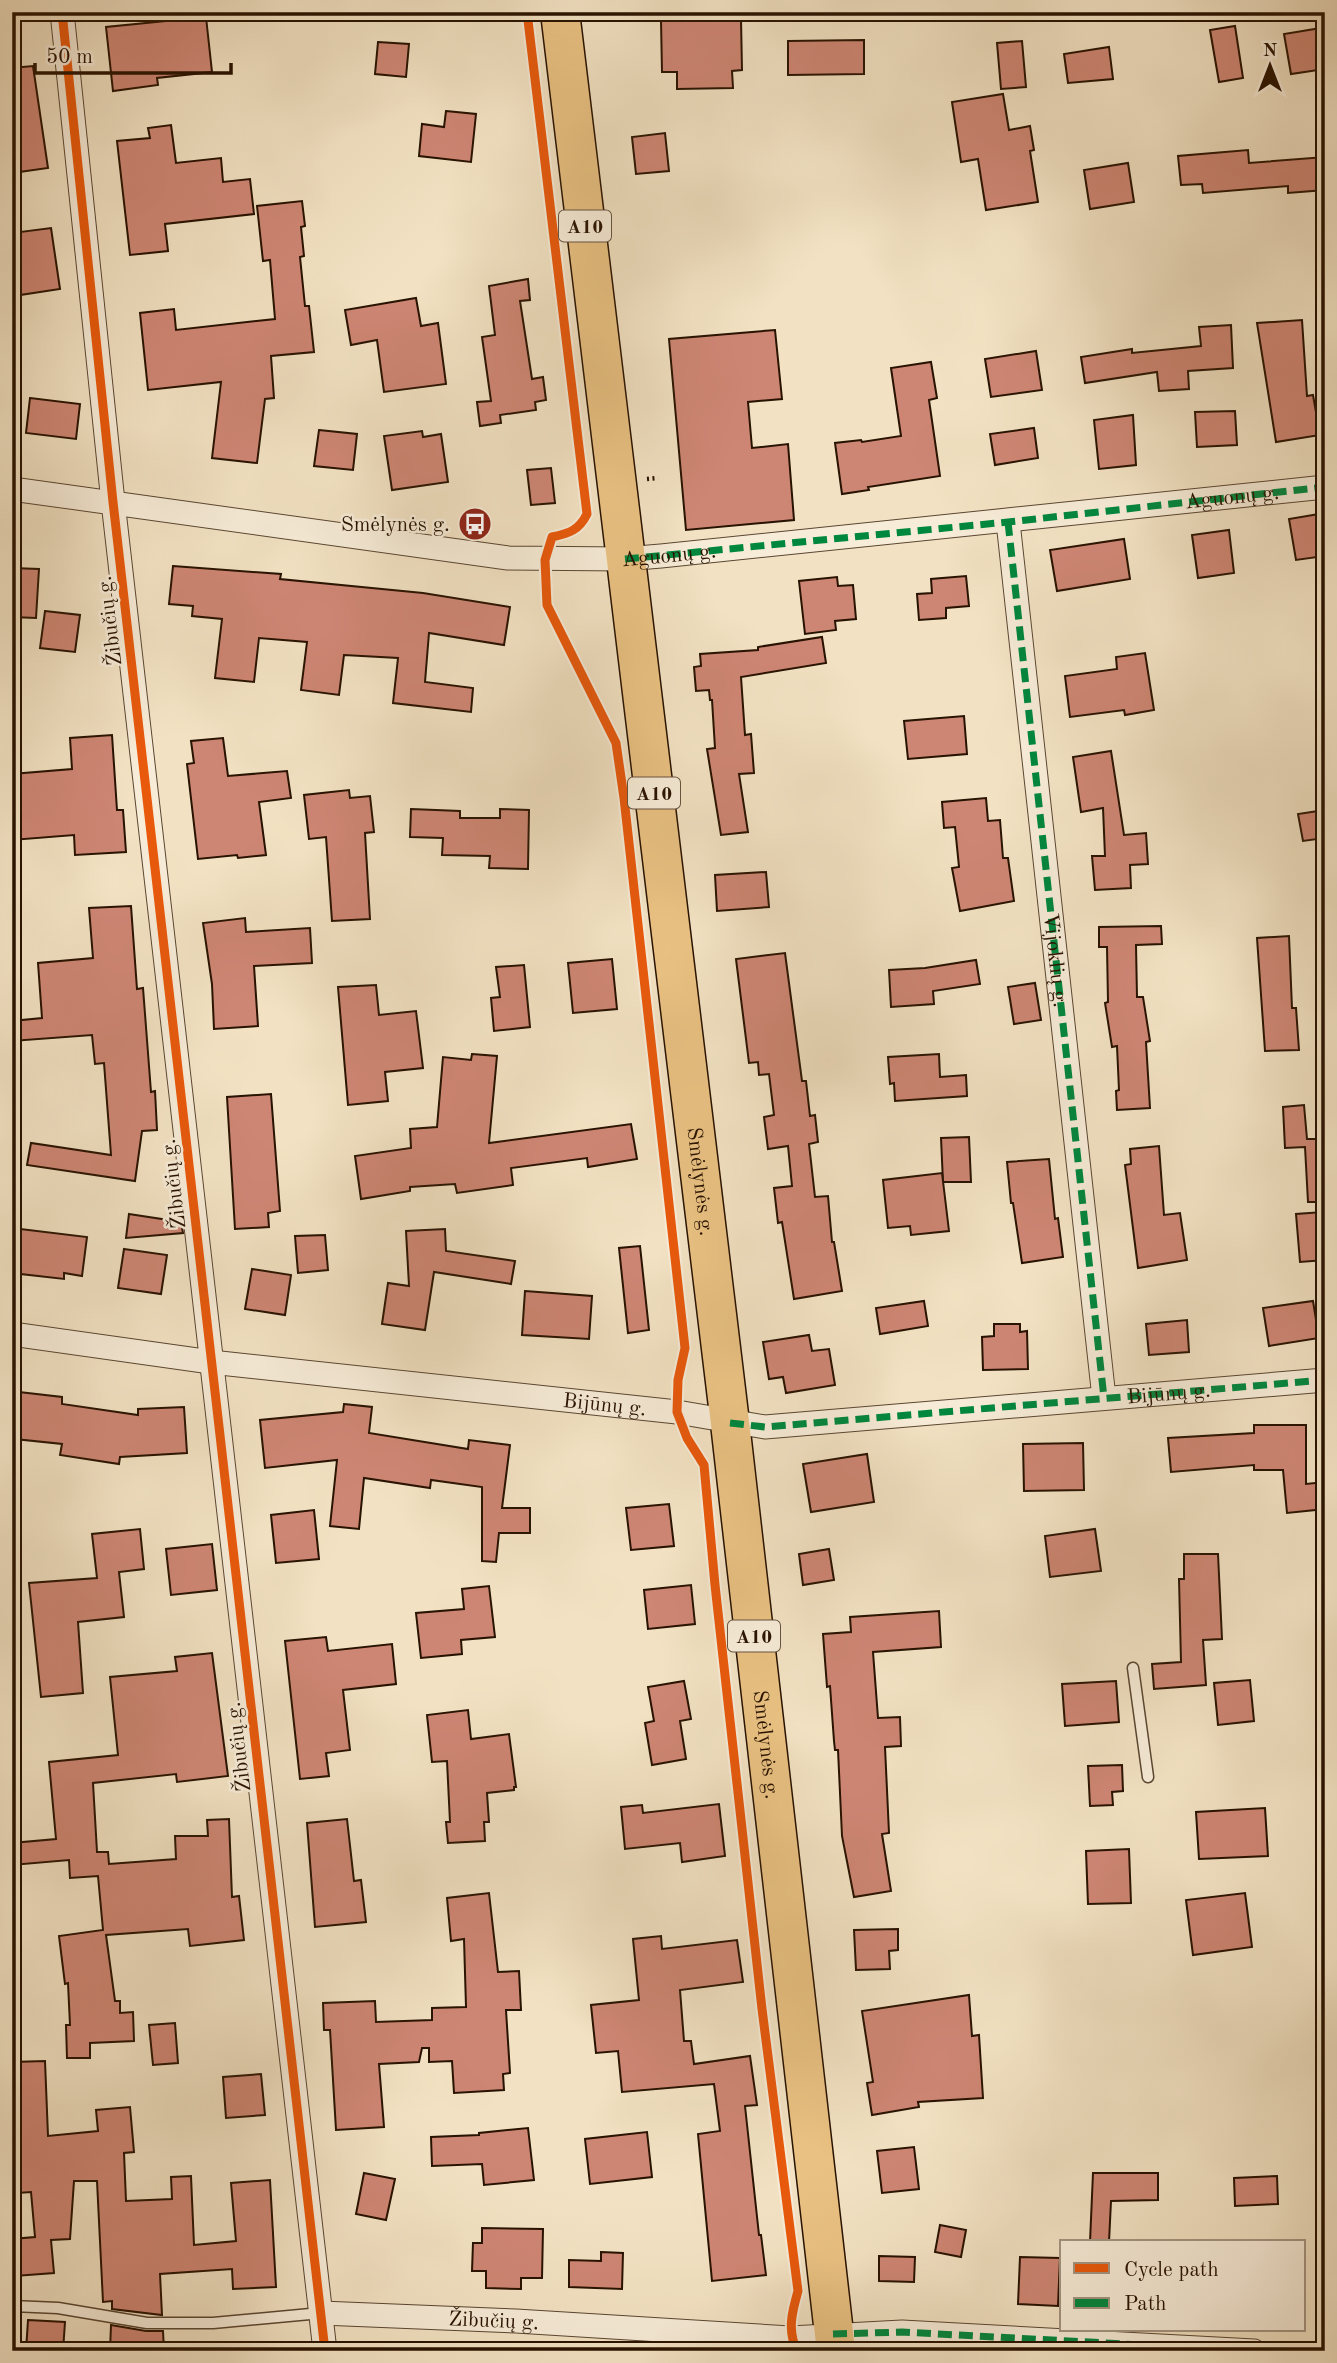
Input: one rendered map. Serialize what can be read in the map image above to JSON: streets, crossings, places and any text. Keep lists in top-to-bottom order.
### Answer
{
  "streets": {
    "highway": ["A10", "Smėlynės g."],
    "street": [
      "Aguonų g.",
      "Žibučių g.",
      "Vijoklių g.",
      "Bijūnų g."
    ]
  },
  "crossings": [
    ["Aguonų g.", "Žibučių g."],
    ["Aguonų g.", "Vijoklių g."],
    ["Aguonų g.", "Smėlynės g."],
    ["Žibučių g.", "Smėlynės g."],
    ["Žibučių g.", "Bijūnų g."],
    ["Vijoklių g.", "Bijūnų g."],
    ["Smėlynės g.", "Bijūnų g."]
  ],
  "places": {
    "bus stop": ["Smėlynės g."]
  },
  "legend": ["Cycle path", "Path"],
  "scale_bar": "50 m",
  "north": "top"
}
